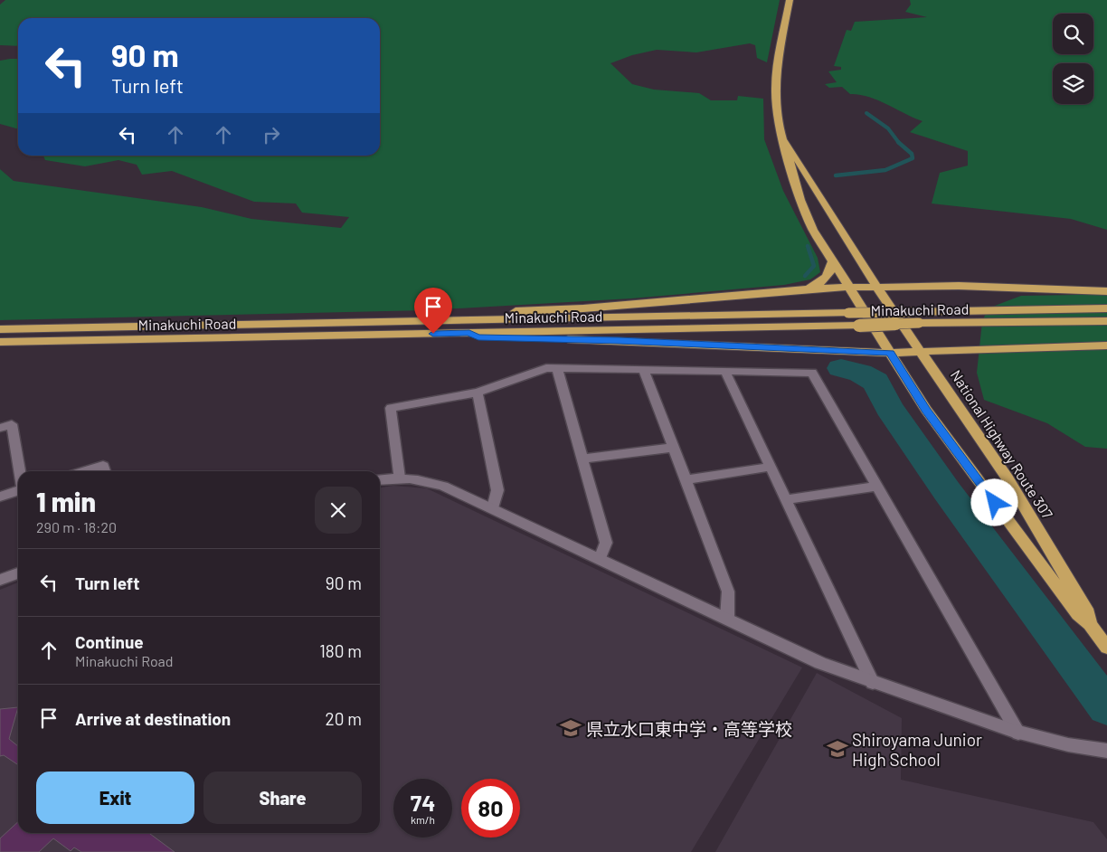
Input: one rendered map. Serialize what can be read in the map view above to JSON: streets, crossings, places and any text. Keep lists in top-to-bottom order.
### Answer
{
  "streets": {
    "highway": ["Minakuchi Road", "National Highway Route 307"]
  },
  "places": {
    "school or university": ["県立水口東中学・高等学校", "Shiroyama Junior High School"]
  },
  "page": {
    "turn": ["90 m", "Turn left"],
    "heading": ["1 min", "290 m · 18:20"],
    "list": [
      {
        "name": "Turn left",
        "value": "90 m"
      },
      {
        "name": "Continue",
        "note": "Minakuchi Road",
        "value": "180 m"
      },
      {
        "name": "Arrive at destination",
        "value": "20 m"
      }
    ],
    "buttons": ["Exit", "Share"],
    "speed": "74 km/h",
    "limit": "80"
  }
}
